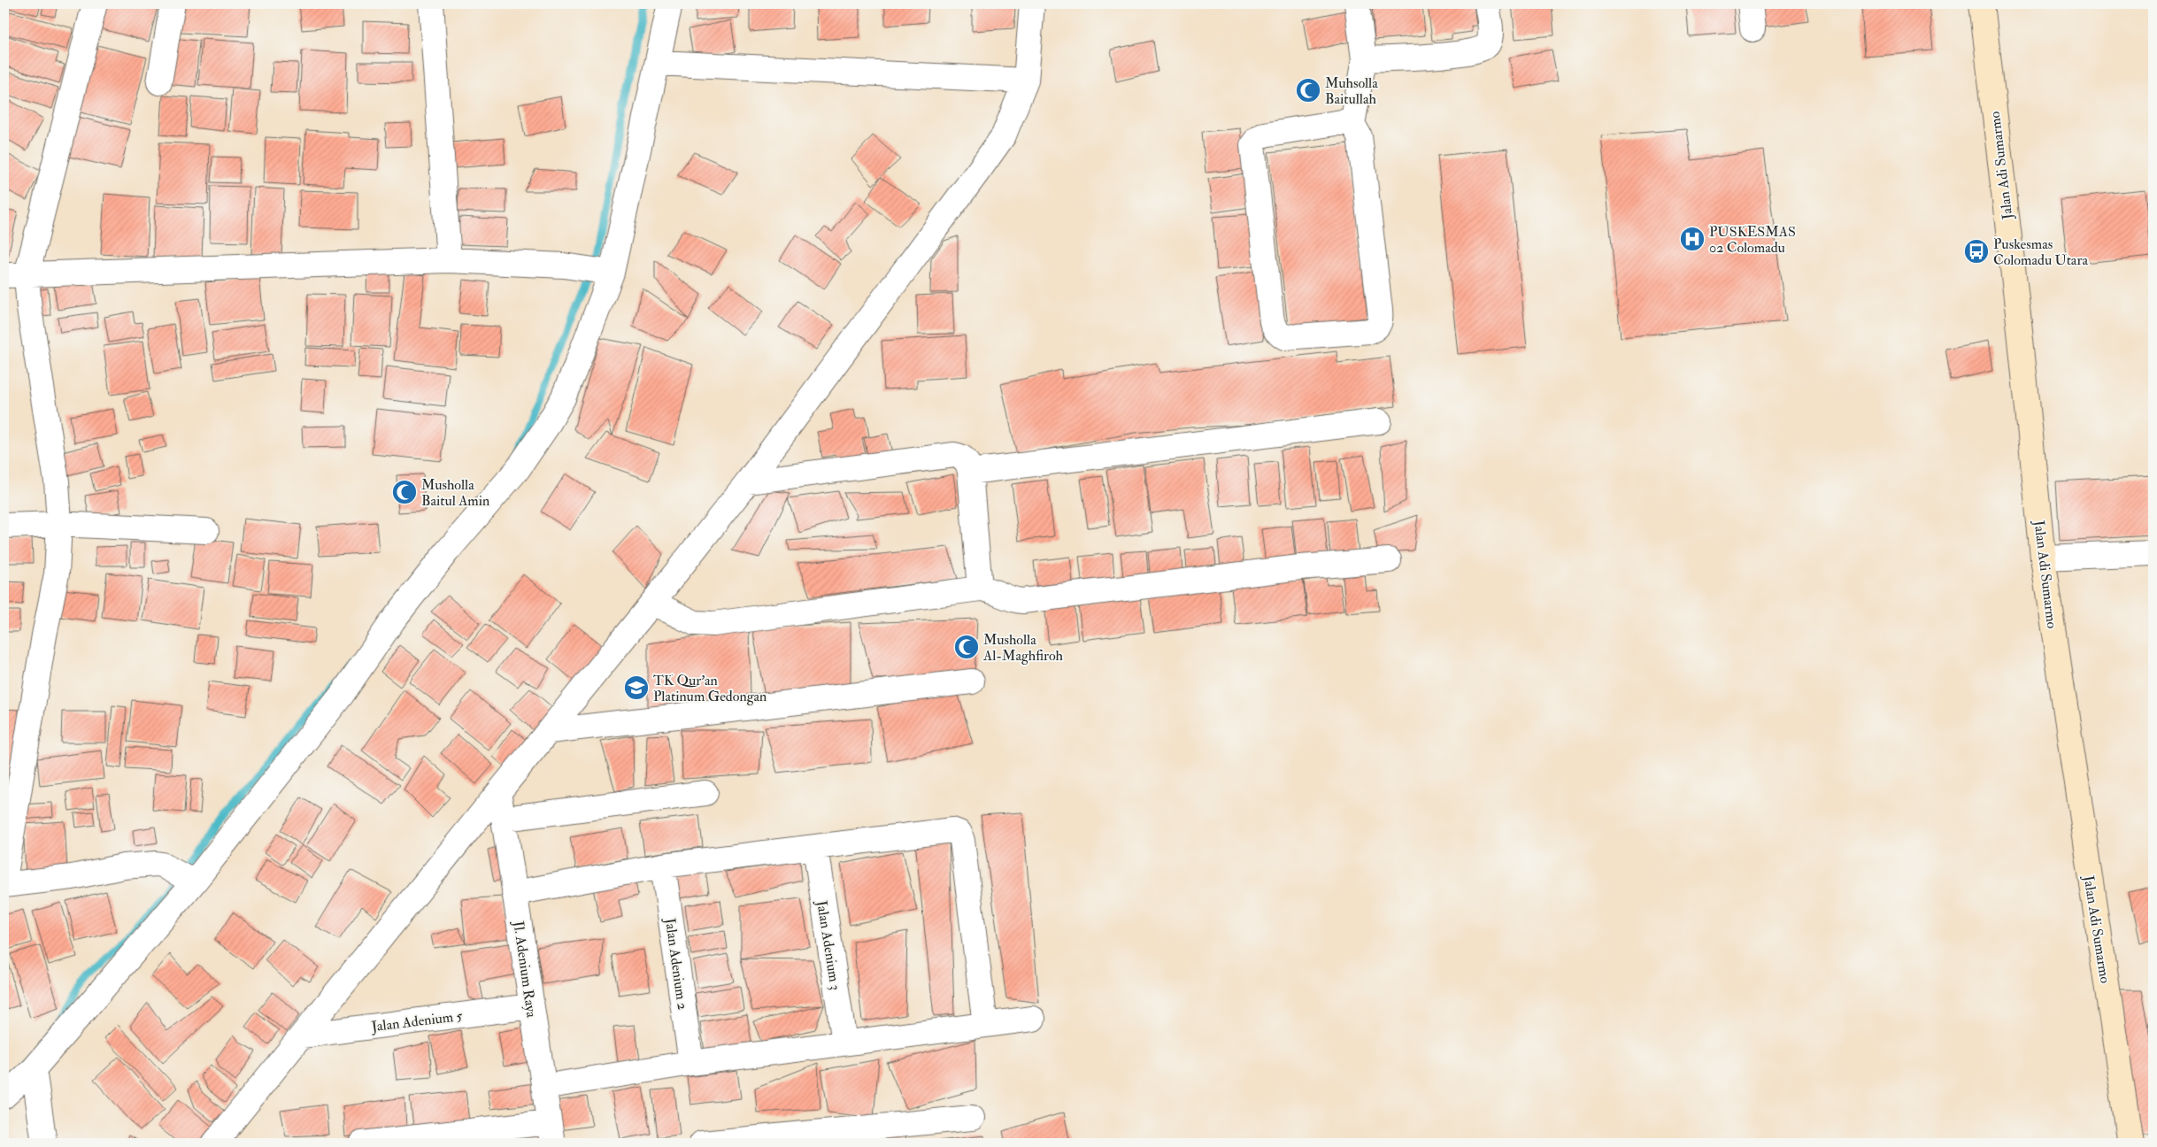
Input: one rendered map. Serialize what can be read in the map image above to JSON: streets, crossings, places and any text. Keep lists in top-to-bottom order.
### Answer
{
  "streets": {
    "main road": ["Jalan Adi Sumarmo"],
    "street": [
      "Jalan Adenium 3",
      "Jalan Adenium 2",
      "Jl. Adenium Raya",
      "Jalan Adenium 5"
    ]
  },
  "crossings": [
    ["Jl. Adenium Raya", "Jalan Adenium 5"]
  ],
  "places": {
    "mosque": ["Muhsolla Baitullah", "Musholla Baitul Amin", "Musholla Al-Maghfiroh"],
    "hospital": ["PUSKESMAS 02 Colomadu"],
    "bus stop": ["Puskesmas Colomadu Utara"],
    "school or university": ["TK Qur'an Platinum Gedongan"]
  }
}
